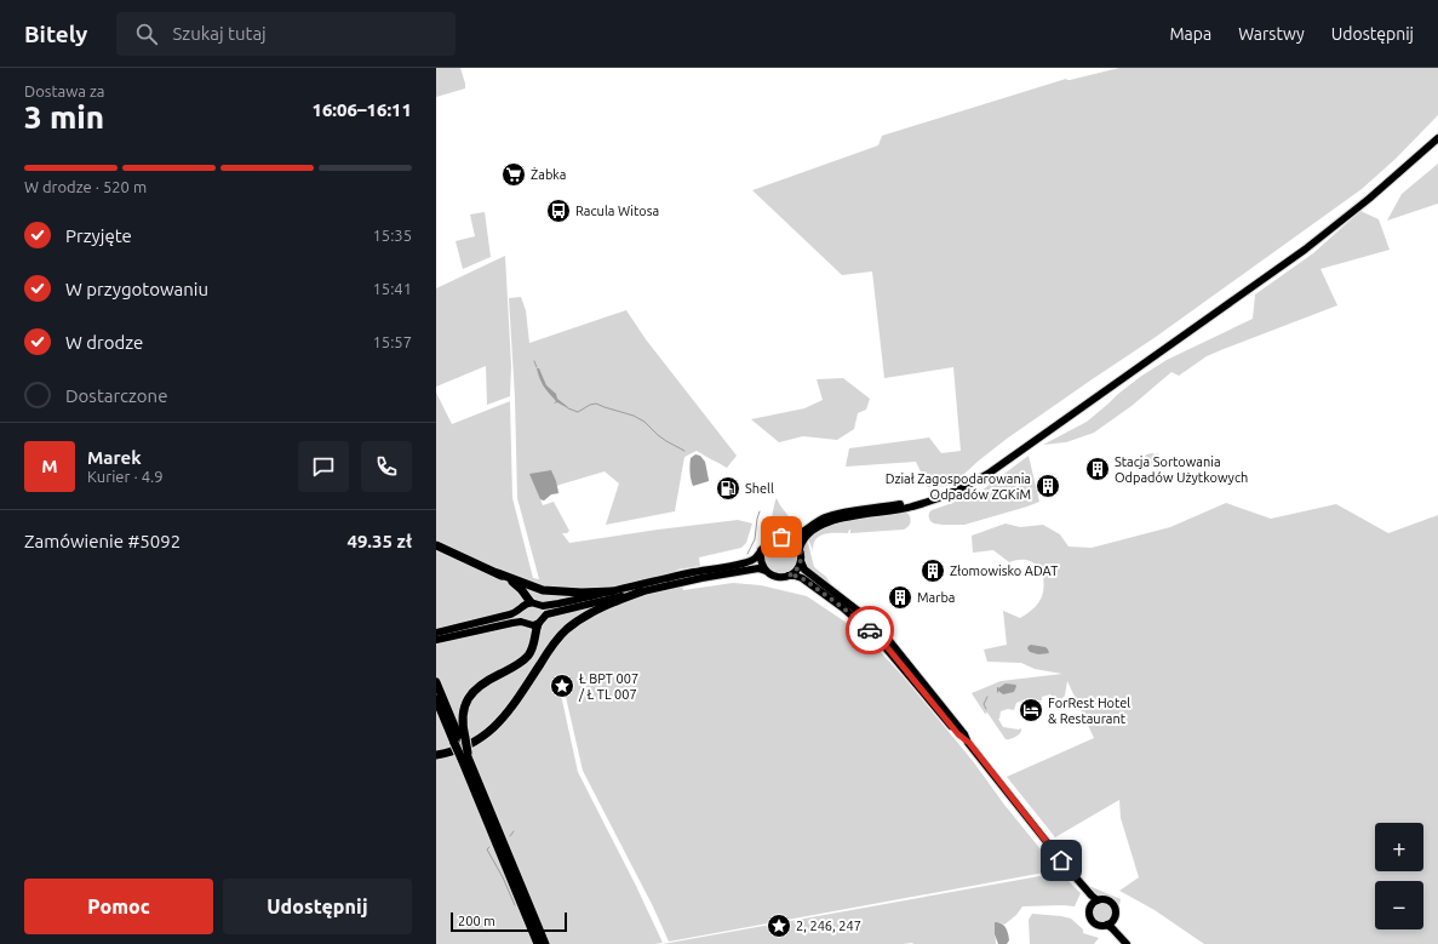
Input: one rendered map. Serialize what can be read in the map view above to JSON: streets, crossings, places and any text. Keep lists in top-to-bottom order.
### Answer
{
  "places": {
    "supermarket": ["Żabka"],
    "bus stop": ["Racula Witosa"],
    "building": [
      "Stacja Sortowania Odpadów Użytkowych",
      "Dział Zagospodarowania Odpadów ZGKiM",
      "Złomowisko ADAT",
      "Marba"
    ],
    "fuel station": ["Shell"],
    "place": ["Ł BPT 007 / Ł TL 007", "2, 246, 247"],
    "hotel": ["ForRest Hotel & Restaurant"]
  },
  "scale_bar": "200 m",
  "page": {
    "header": "Bitely",
    "search": "Szukaj tutaj",
    "nav": ["Mapa", "Warstwy", "Udostępnij"],
    "heading": ["3 min", "Dostawa za", "16:06–16:11"],
    "panel": [
      "Marek",
      "Kurier · 4.9",
      "Zamówienie #5092",
      "49.35 zł"
    ],
    "bar": "W drodze · 520 m",
    "list": [
      ["Przyjęte", "15:35"],
      ["W przygotowaniu", "15:41"],
      ["W drodze", "15:57"],
      "Dostarczone"
    ],
    "round": "M",
    "map_buttons": ["+", "−"],
    "buttons": ["Pomoc", "Udostępnij"],
    "scale": "200 m"
  }
}
